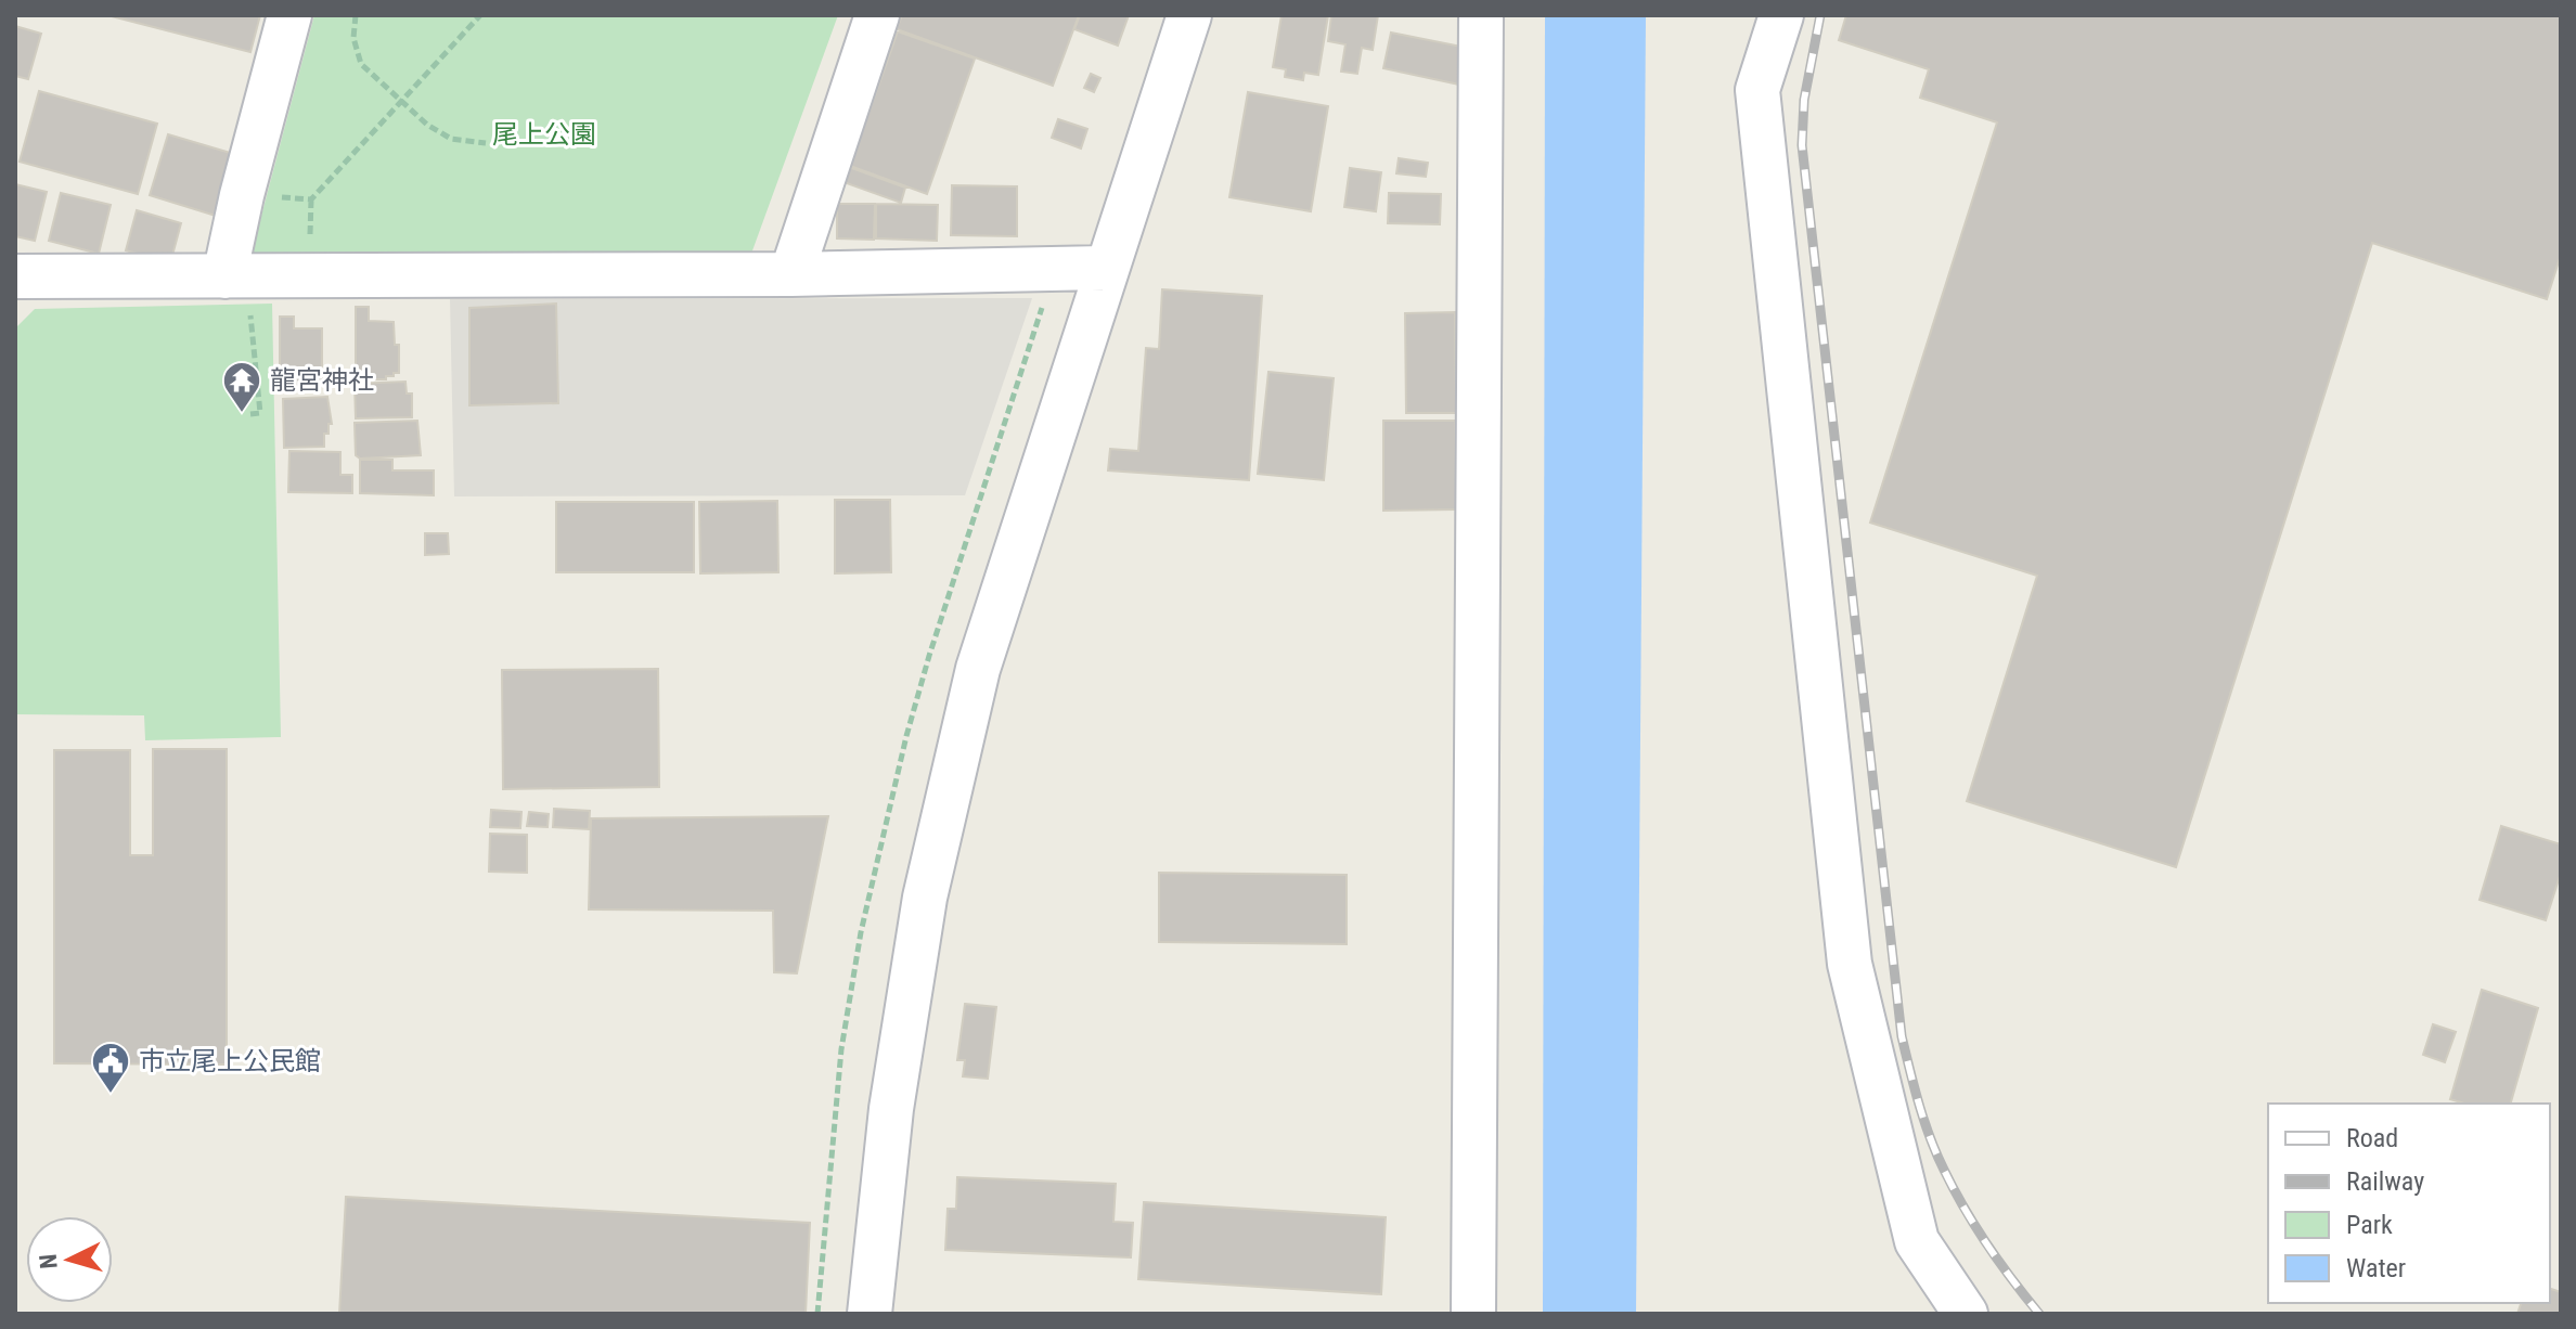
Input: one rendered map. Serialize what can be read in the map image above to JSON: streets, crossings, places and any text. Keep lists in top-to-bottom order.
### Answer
{
  "parks": ["尾上公園"],
  "places": {
    "temple": ["龍宮神社"],
    "public building": ["市立尾上公民館"]
  },
  "legend": [
    "Road",
    "Railway",
    "Park",
    "Water"
  ],
  "north": "left"
}
